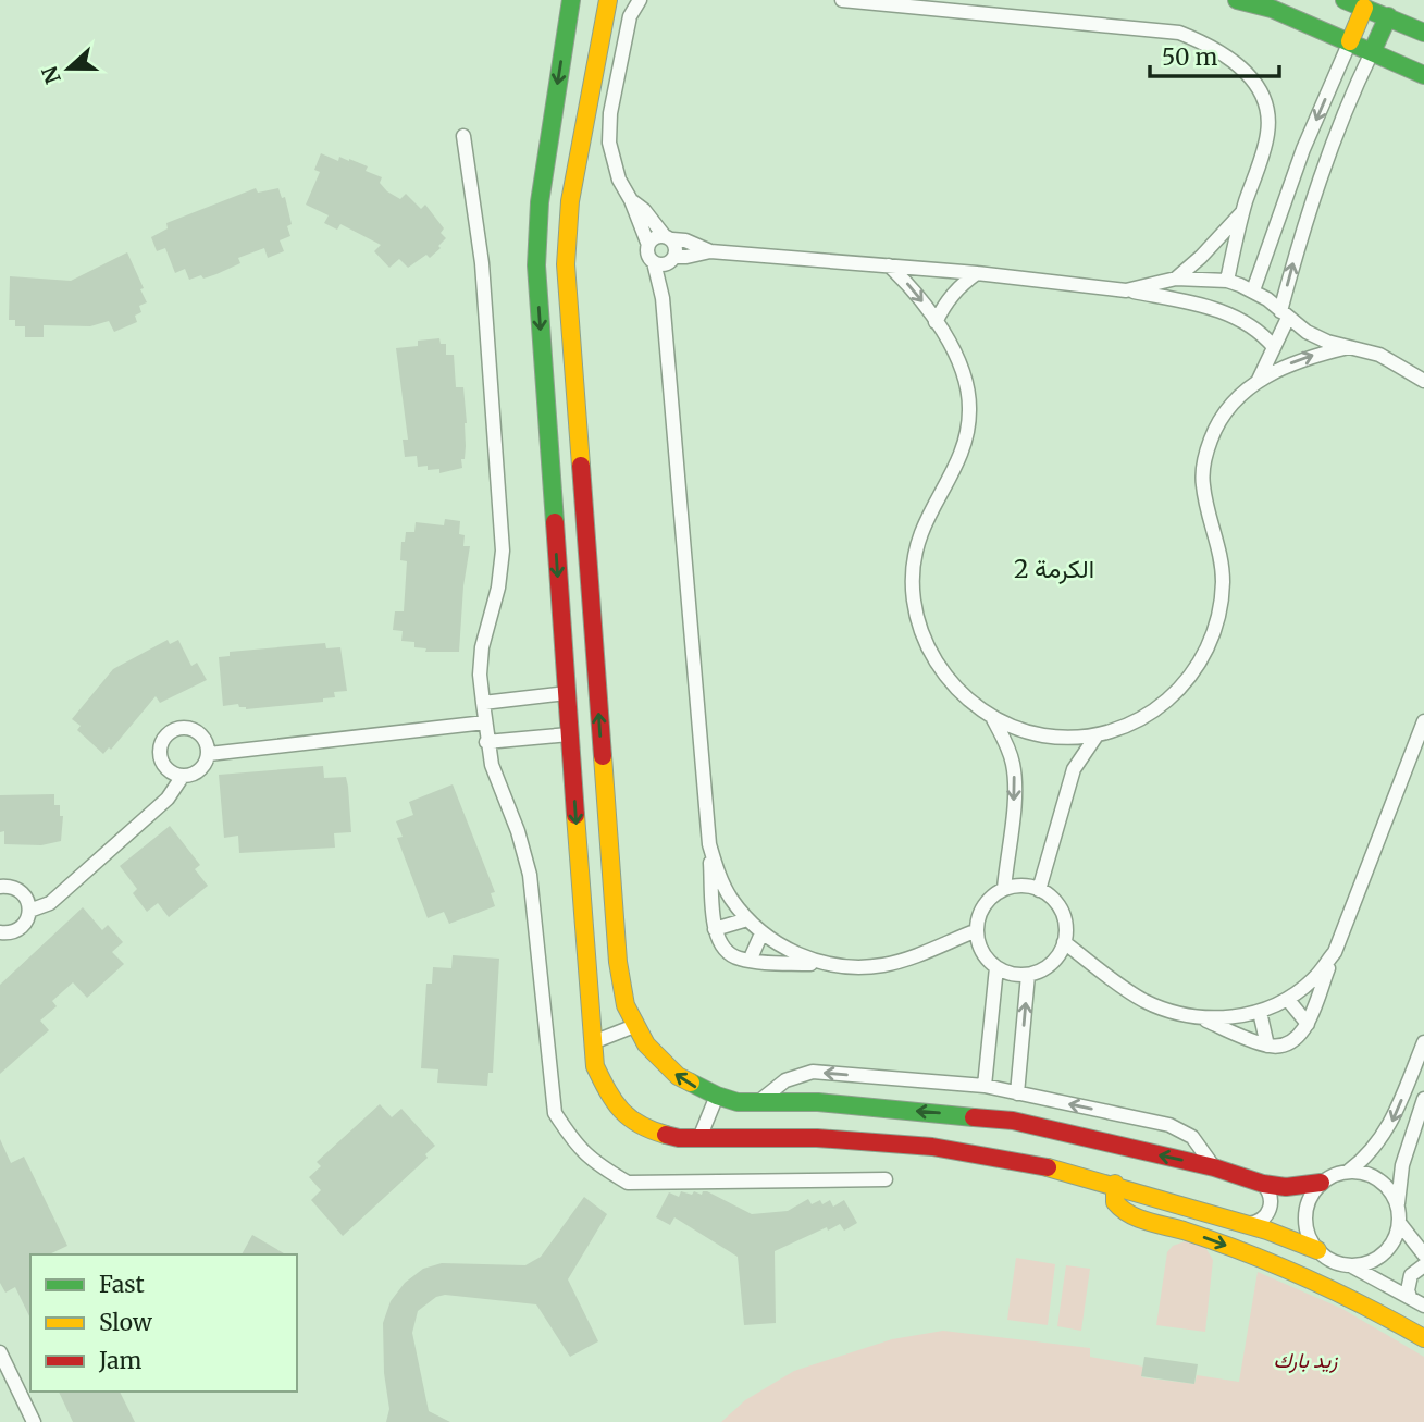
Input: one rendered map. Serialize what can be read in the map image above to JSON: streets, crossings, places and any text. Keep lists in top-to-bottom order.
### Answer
{
  "districts": ["الكرمة 2"],
  "parks": ["زيد بارك"],
  "legend": ["Fast", "Slow", "Jam"],
  "scale_bar": "50 m",
  "north": "left"
}
